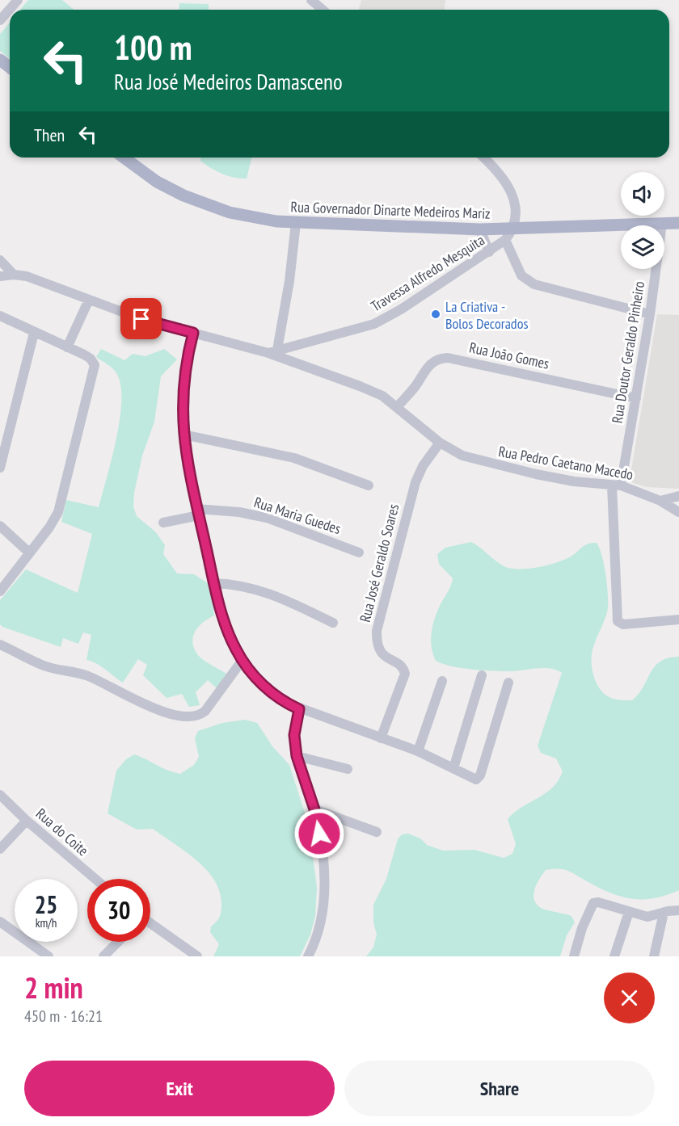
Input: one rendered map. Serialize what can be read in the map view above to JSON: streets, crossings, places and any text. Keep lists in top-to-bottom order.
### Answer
{
  "streets": {
    "main road": ["Rua Governador Dinarte Medeiros Mariz"],
    "street": [
      "Travessa Alfredo Mesquita",
      "Rua Doutor Geraldo Pinheiro",
      "Rua João Gomes",
      "Rua Pedro Caetano Macedo",
      "Rua Maria Guedes",
      "Rua José Geraldo Soares",
      "Rua do Coite"
    ]
  },
  "crossings": [
    ["Rua Governador Dinarte Medeiros Mariz", "Travessa Alfredo Mesquita"],
    ["Rua Governador Dinarte Medeiros Mariz", "Rua Doutor Geraldo Pinheiro"],
    ["Travessa Alfredo Mesquita", "Rua Pedro Caetano Macedo"],
    ["Rua Doutor Geraldo Pinheiro", "Rua João Gomes"],
    ["Rua Doutor Geraldo Pinheiro", "Rua Pedro Caetano Macedo"],
    ["Rua João Gomes", "Rua Pedro Caetano Macedo"],
    ["Rua Pedro Caetano Macedo", "Rua José Geraldo Soares"]
  ],
  "places": ["La Criativa - Bolos Decorados"],
  "page": {
    "turn": ["100 m", "Rua José Medeiros Damasceno"],
    "then": "Then",
    "speed": "25 km/h",
    "limit": "30",
    "heading": ["2 min", "450 m · 16:21"],
    "buttons": ["Exit", "Share"]
  }
}
